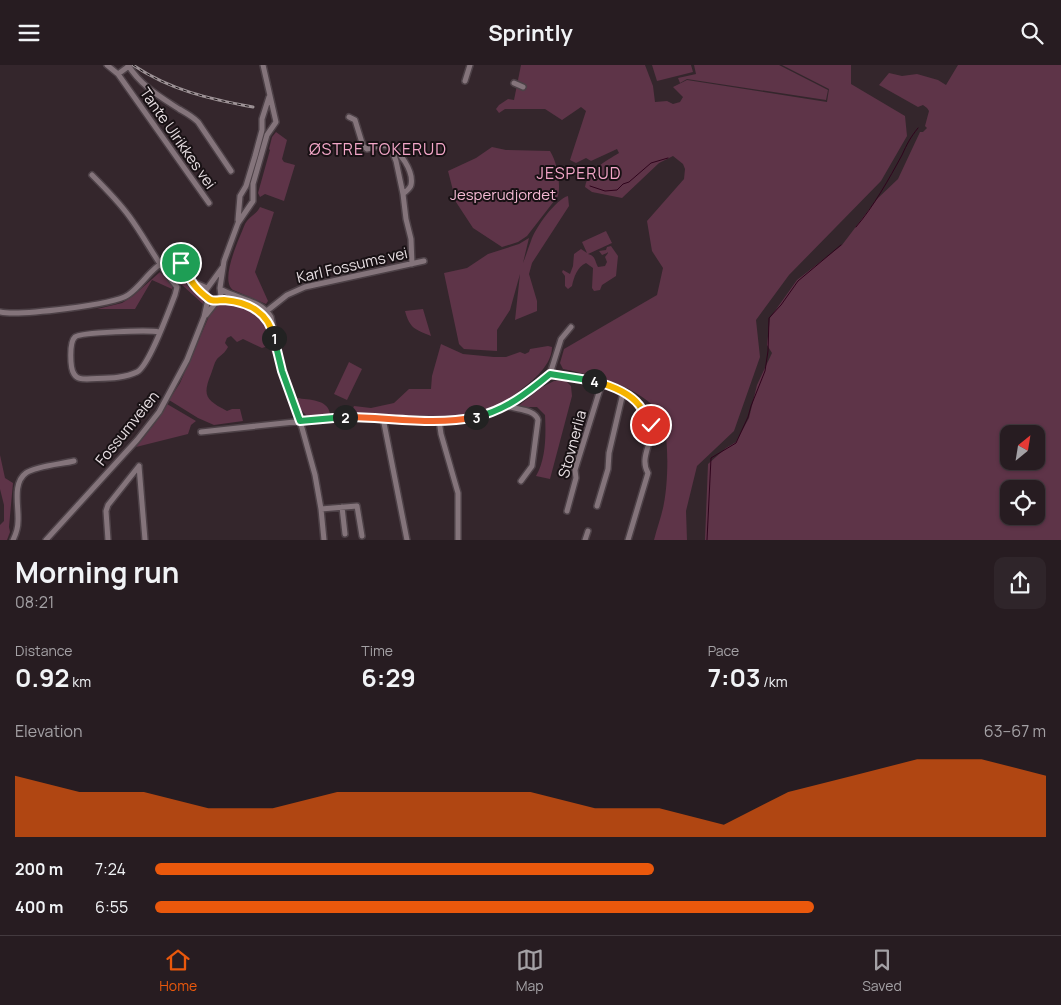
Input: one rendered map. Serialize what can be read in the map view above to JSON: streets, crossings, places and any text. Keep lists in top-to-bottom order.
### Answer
{
  "streets": {
    "street": [
      "Tante Ulrikkes vei",
      "Karl Fossums vei",
      "Fossumveien",
      "Stovnerlia"
    ]
  },
  "districts": ["ØSTRE TOKERUD", "JESPERUD"],
  "parks": ["Jesperudjordet"],
  "north": "top right",
  "page": {
    "header": "Sprintly",
    "pins": [
      "1",
      "4",
      "2",
      "3"
    ],
    "heading": ["Morning run", "08:21"],
    "stats": [
      ["Distance", "0.92 km"],
      ["Time", "6:29"],
      ["Pace", "7:03 /km"]
    ],
    "chart": ["Elevation", "63–67 m"],
    "list": [
      {
        "name": "200 m",
        "note": "7:24"
      },
      {
        "name": "400 m",
        "note": "6:55"
      }
    ],
    "tabs": ["Home", "Map", "Saved"]
  }
}
